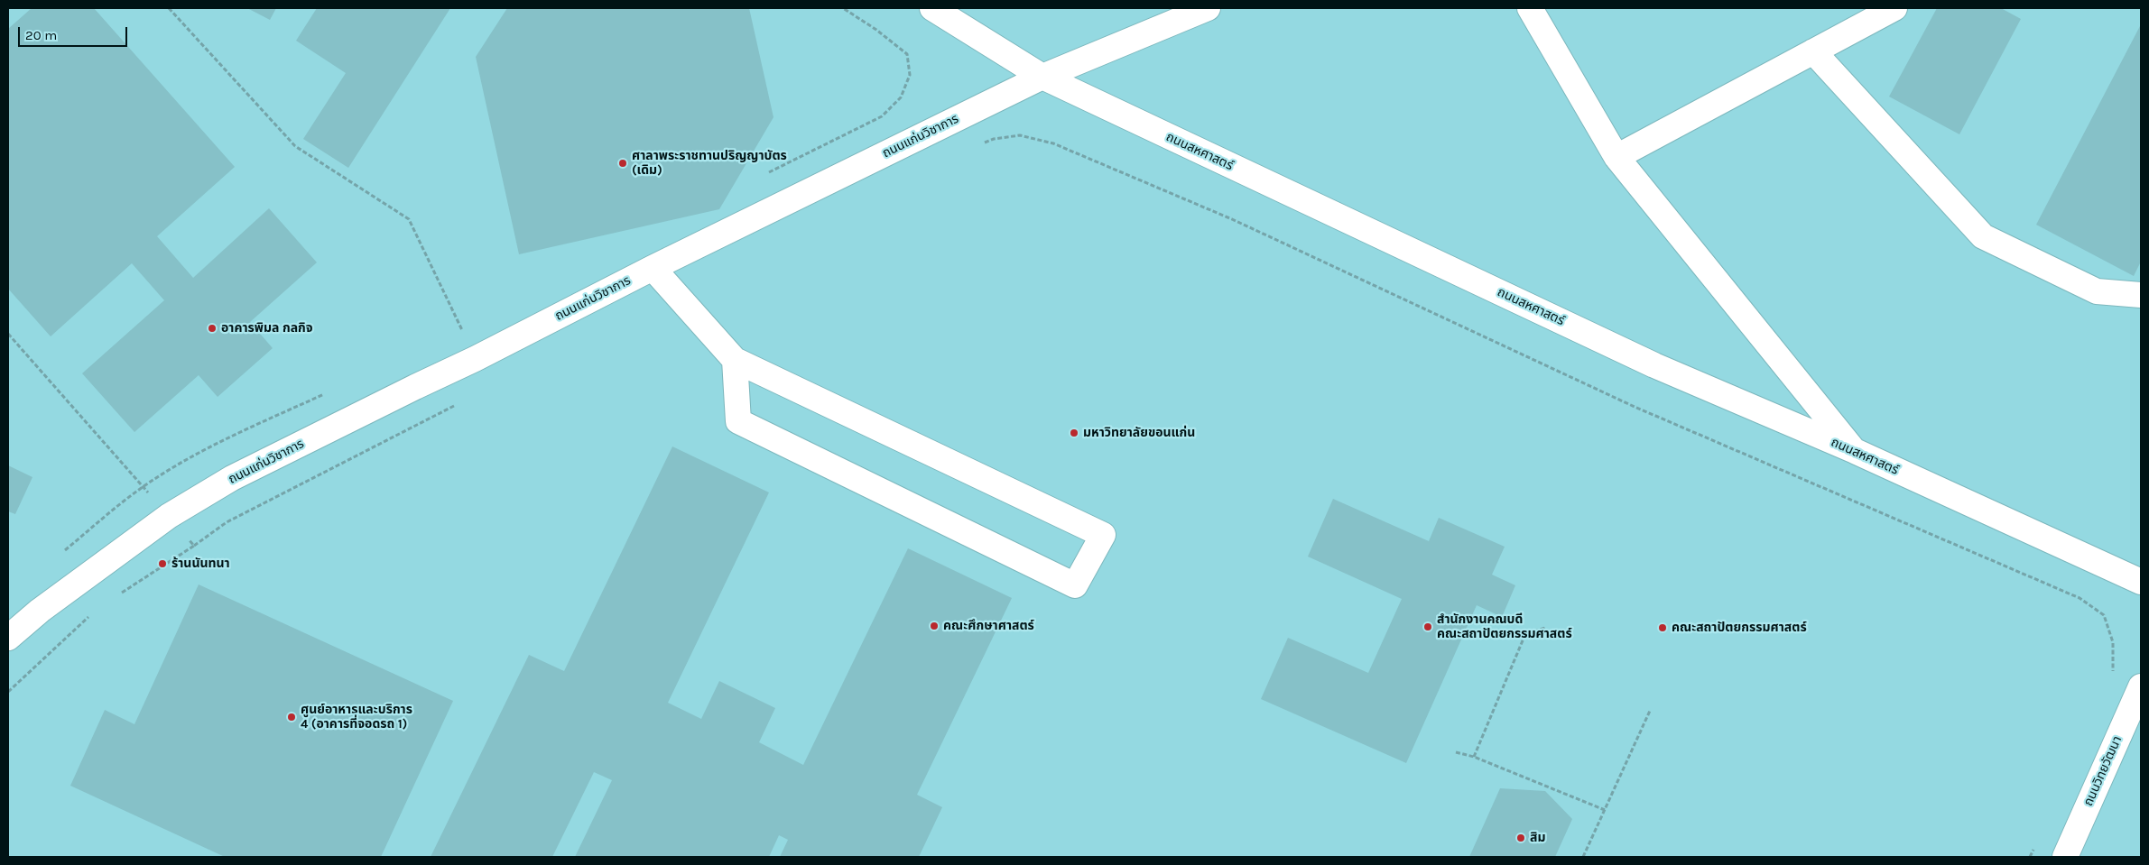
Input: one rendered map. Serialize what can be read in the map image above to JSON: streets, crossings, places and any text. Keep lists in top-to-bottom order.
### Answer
{
  "streets": {
    "street": ["ถนนแก่นวิชาการ", "ถนนสหศาสตร์", "ถนนวิทยวัฒนา"]
  },
  "crossings": [
    ["ถนนแก่นวิชาการ", "ถนนสหศาสตร์"]
  ],
  "places": [
    "ศาลาพระราชทานปริญญาบัตร (เดิม)",
    "อาคารพิมล กลกิจ",
    "มหาวิทยาลัยขอนแก่น",
    "ร้านนันทนา",
    "คณะศึกษาศาสตร์",
    "สำนักงานคณบดี คณะสถาปัตยกรรมศาสตร์",
    "คณะสถาปัตยกรรมศาสตร์",
    "ศูนย์อาหารและบริการ 4 (อาคารที่จอดรถ 1)",
    "สิม"
  ],
  "scale_bar": "20 m"
}
